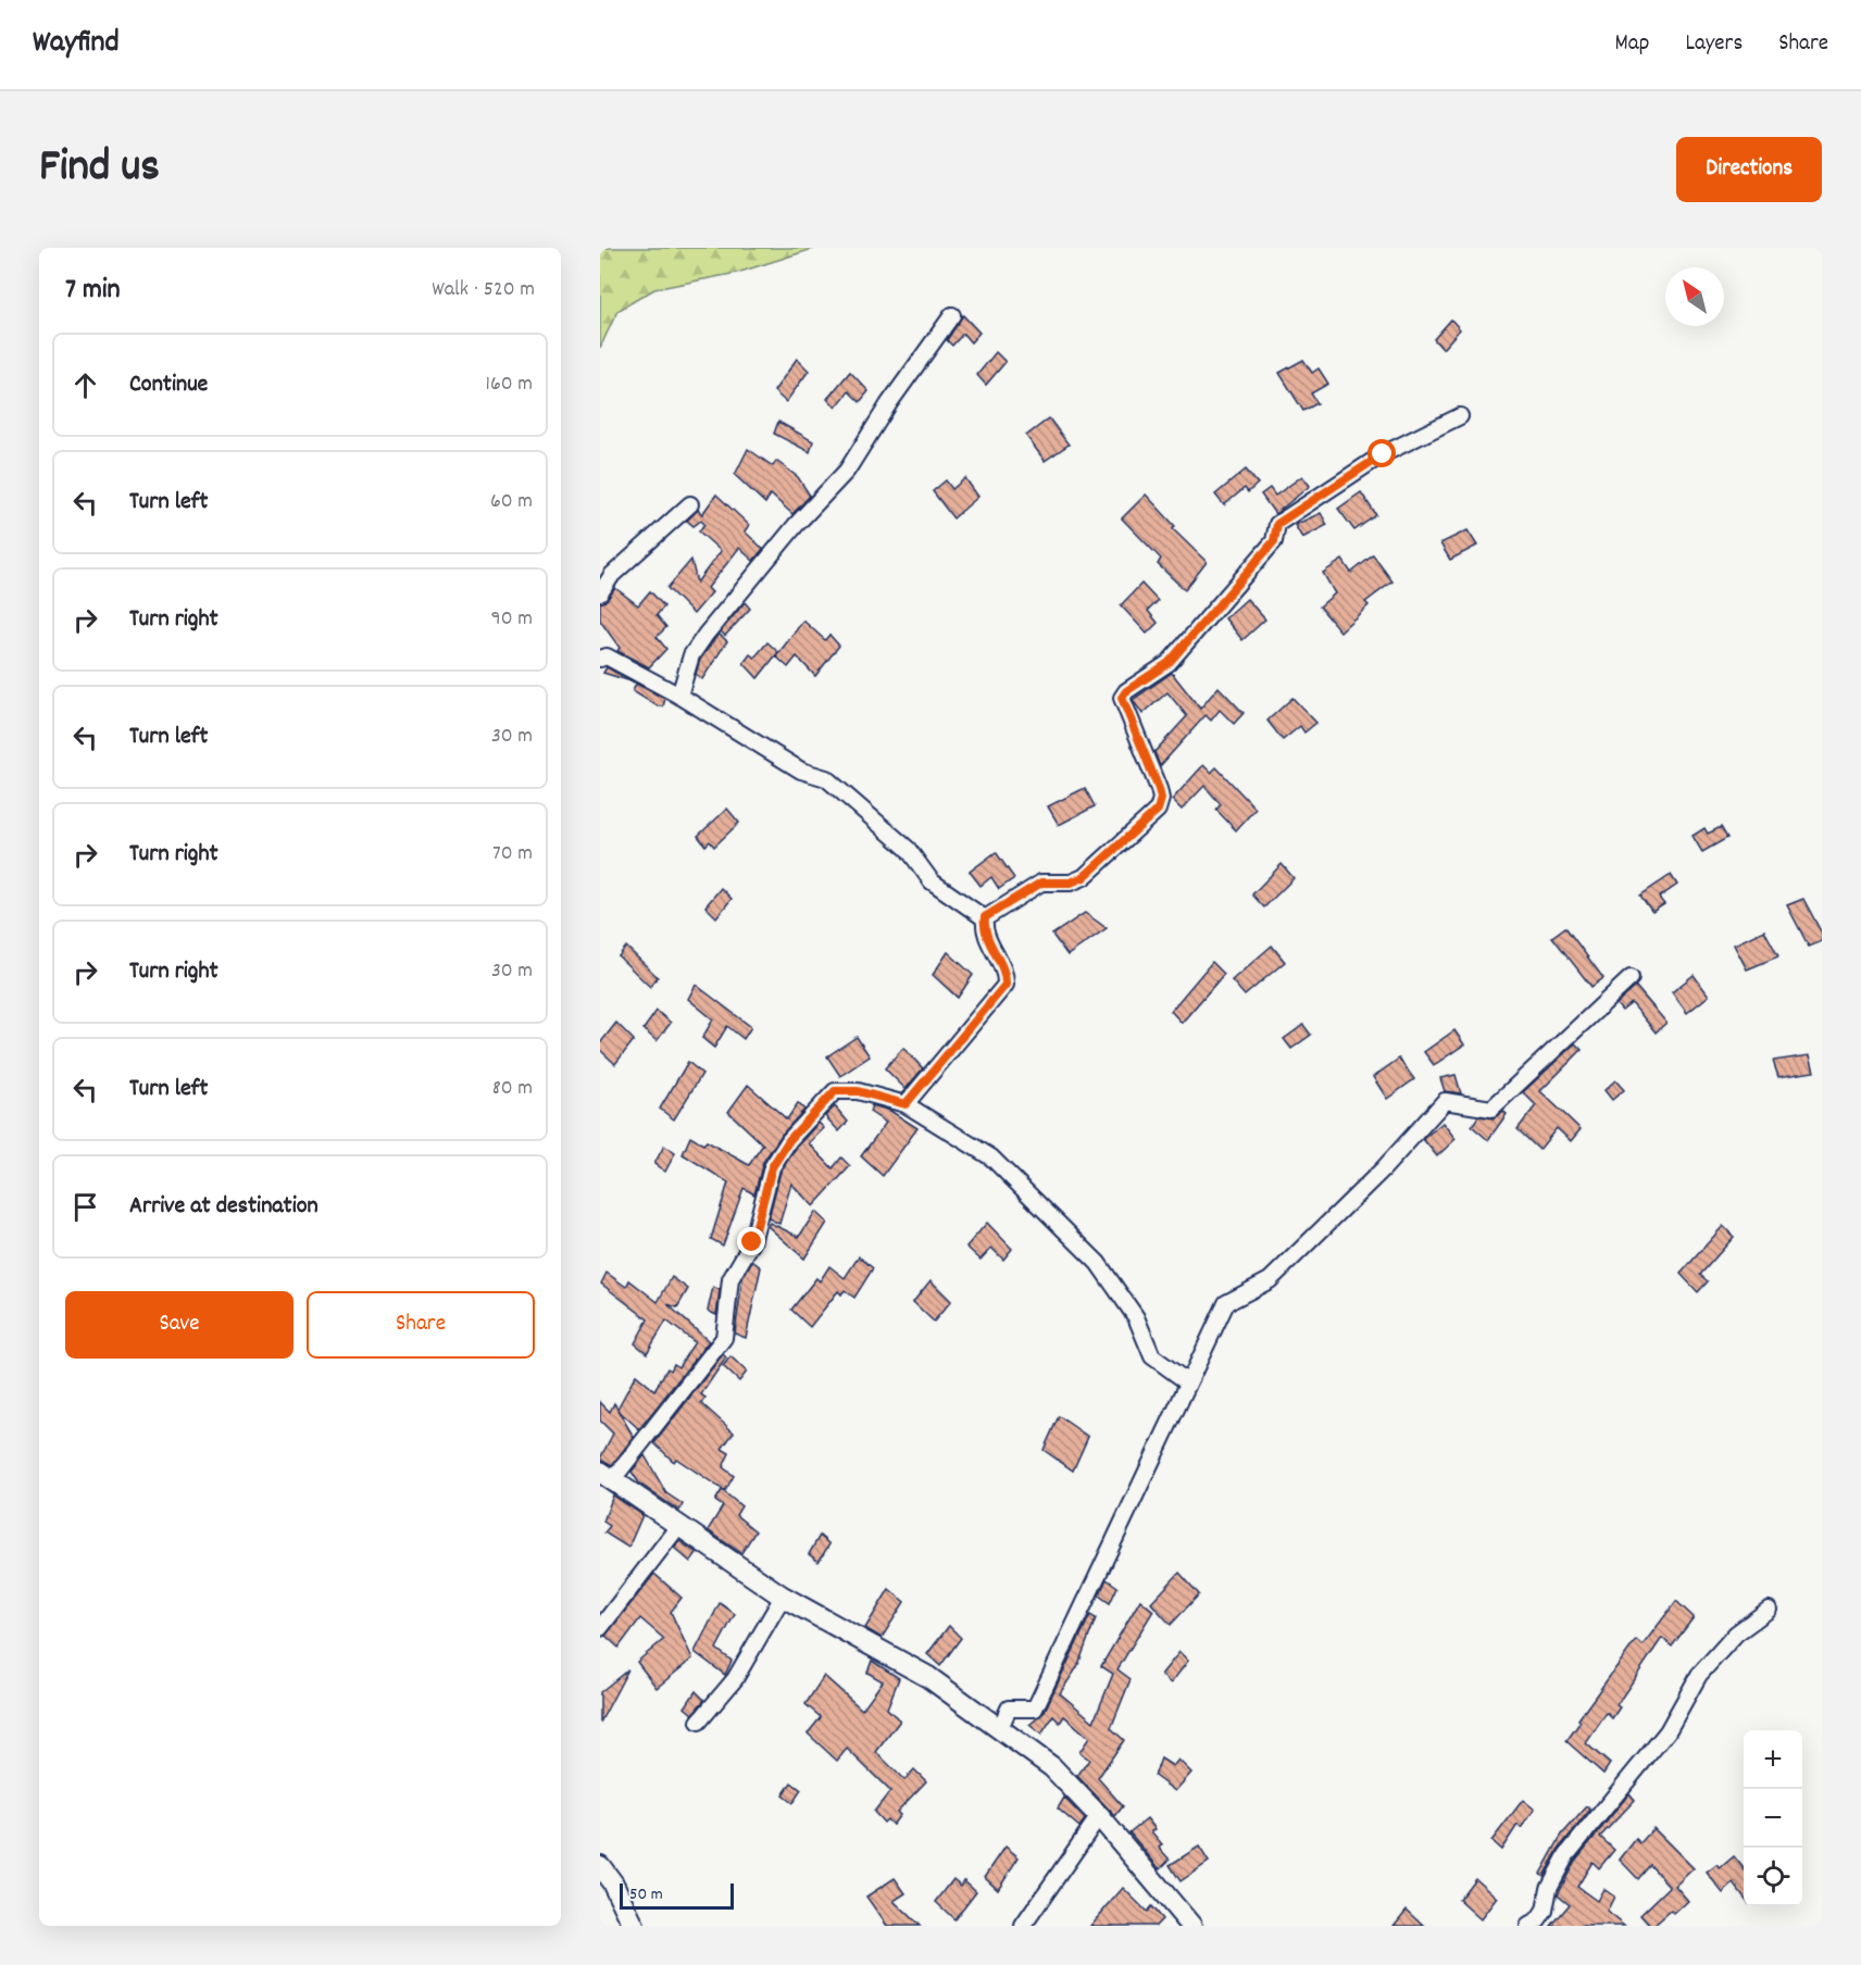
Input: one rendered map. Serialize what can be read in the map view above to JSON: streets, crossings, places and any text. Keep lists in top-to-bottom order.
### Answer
{
  "scale_bar": "50 m",
  "north": "top left",
  "page": {
    "header": "Wayfind",
    "nav": ["Map", "Layers", "Share"],
    "title": "Find us",
    "buttons": [
      "Directions",
      ["Save", "Share"]
    ],
    "heading": ["7 min", "Walk · 520 m"],
    "list": [
      ["Continue", "160 m"],
      ["Turn left", "60 m"],
      ["Turn right", "90 m"],
      ["Turn left", "30 m"],
      ["Turn right", "70 m"],
      ["Turn right", "30 m"],
      ["Turn left", "80 m"],
      "Arrive at destination"
    ],
    "map_buttons": ["+", "−"],
    "scale": "50 m"
  }
}
